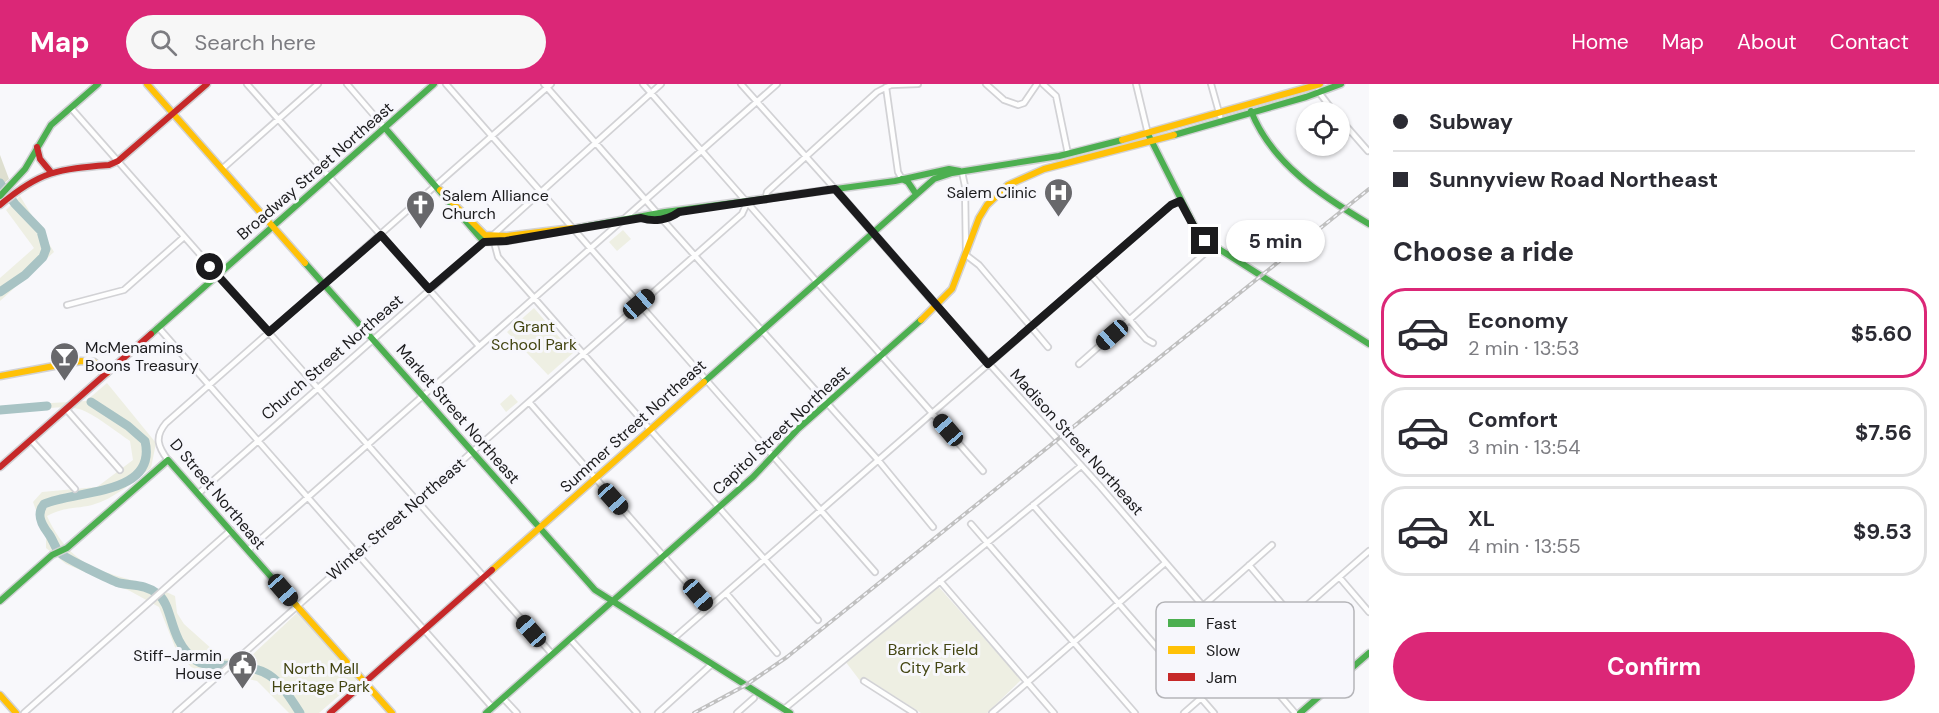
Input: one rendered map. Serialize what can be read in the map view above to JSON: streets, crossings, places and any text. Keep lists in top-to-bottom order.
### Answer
{
  "streets": {
    "main road": [
      "Broadway Street Northeast",
      "Market Street Northeast",
      "Summer Street Northeast",
      "Capitol Street Northeast",
      "Madison Street Northeast",
      "D Street Northeast"
    ],
    "street": ["Church Street Northeast", "Winter Street Northeast"]
  },
  "crossings": [
    ["Broadway Street Northeast", "Market Street Northeast"],
    ["Church Street Northeast", "Market Street Northeast"],
    ["Church Street Northeast", "D Street Northeast"],
    ["Market Street Northeast", "Summer Street Northeast"],
    ["Market Street Northeast", "Capitol Street Northeast"],
    ["Market Street Northeast", "Winter Street Northeast"],
    ["Summer Street Northeast", "Madison Street Northeast"],
    ["Summer Street Northeast", "D Street Northeast"],
    ["Capitol Street Northeast", "Madison Street Northeast"],
    ["D Street Northeast", "Winter Street Northeast"]
  ],
  "parks": ["Grant School Park", "Barrick Field City Park", "North Mall Heritage Park"],
  "places": {
    "hospital": ["Salem Clinic"],
    "church": ["Salem Alliance Church"],
    "bar": ["McMenamins Boons Treasury"],
    "public building": ["Stiff-Jarmin House"]
  },
  "legend": ["Fast", "Slow", "Jam"],
  "page": {
    "header": "Map",
    "search": "Search here",
    "nav": [
      "Home",
      "Map",
      "About",
      "Contact"
    ],
    "banner": ["Subway", "Sunnyview Road Northeast"],
    "heading": "Choose a ride",
    "bubble": "5 min",
    "list": [
      {
        "name": "Economy",
        "note": "2 min · 13:53",
        "value": "$5.60"
      },
      {
        "name": "Comfort",
        "note": "3 min · 13:54",
        "value": "$7.56"
      },
      {
        "name": "XL",
        "note": "4 min · 13:55",
        "value": "$9.53"
      }
    ],
    "buttons": "Confirm"
  }
}
